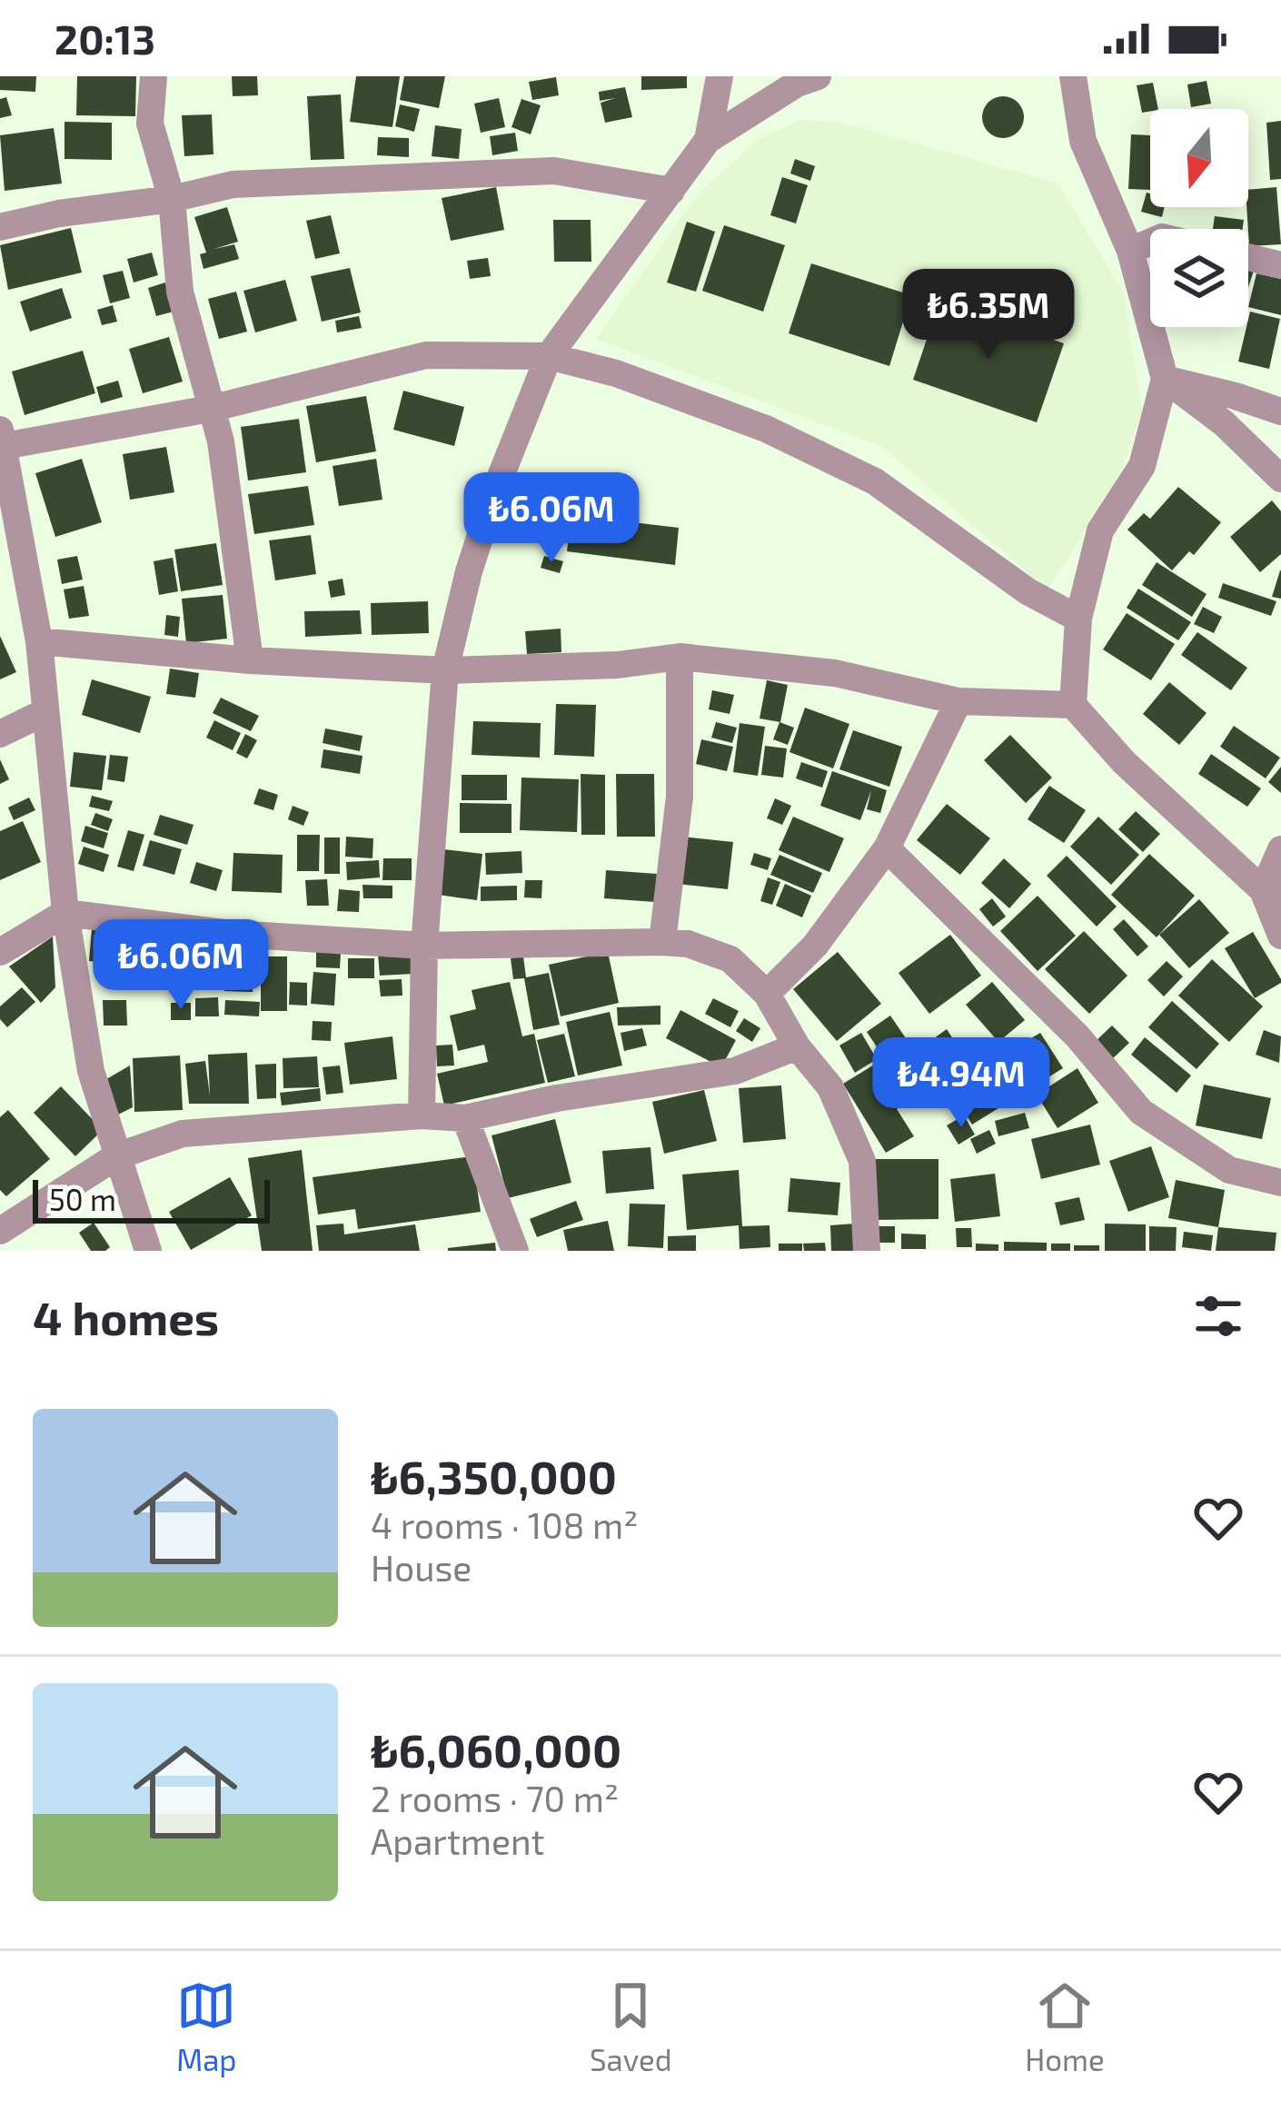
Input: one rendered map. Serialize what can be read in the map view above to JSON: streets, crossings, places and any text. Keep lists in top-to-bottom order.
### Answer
{
  "scale_bar": "50 m",
  "north": "bottom",
  "page": {
    "status": "20:13",
    "price": [
      "₺6.35M",
      "₺6.06M",
      "₺6.06M",
      "₺4.94M"
    ],
    "scale": "50 m",
    "heading": "4 homes",
    "list": [
      {
        "name": "₺6,350,000",
        "note": "4 rooms · 108 m² · House"
      },
      {
        "name": "₺6,060,000",
        "note": "2 rooms · 70 m² · Apartment"
      }
    ],
    "tabs": ["Map", "Saved", "Home"]
  }
}
